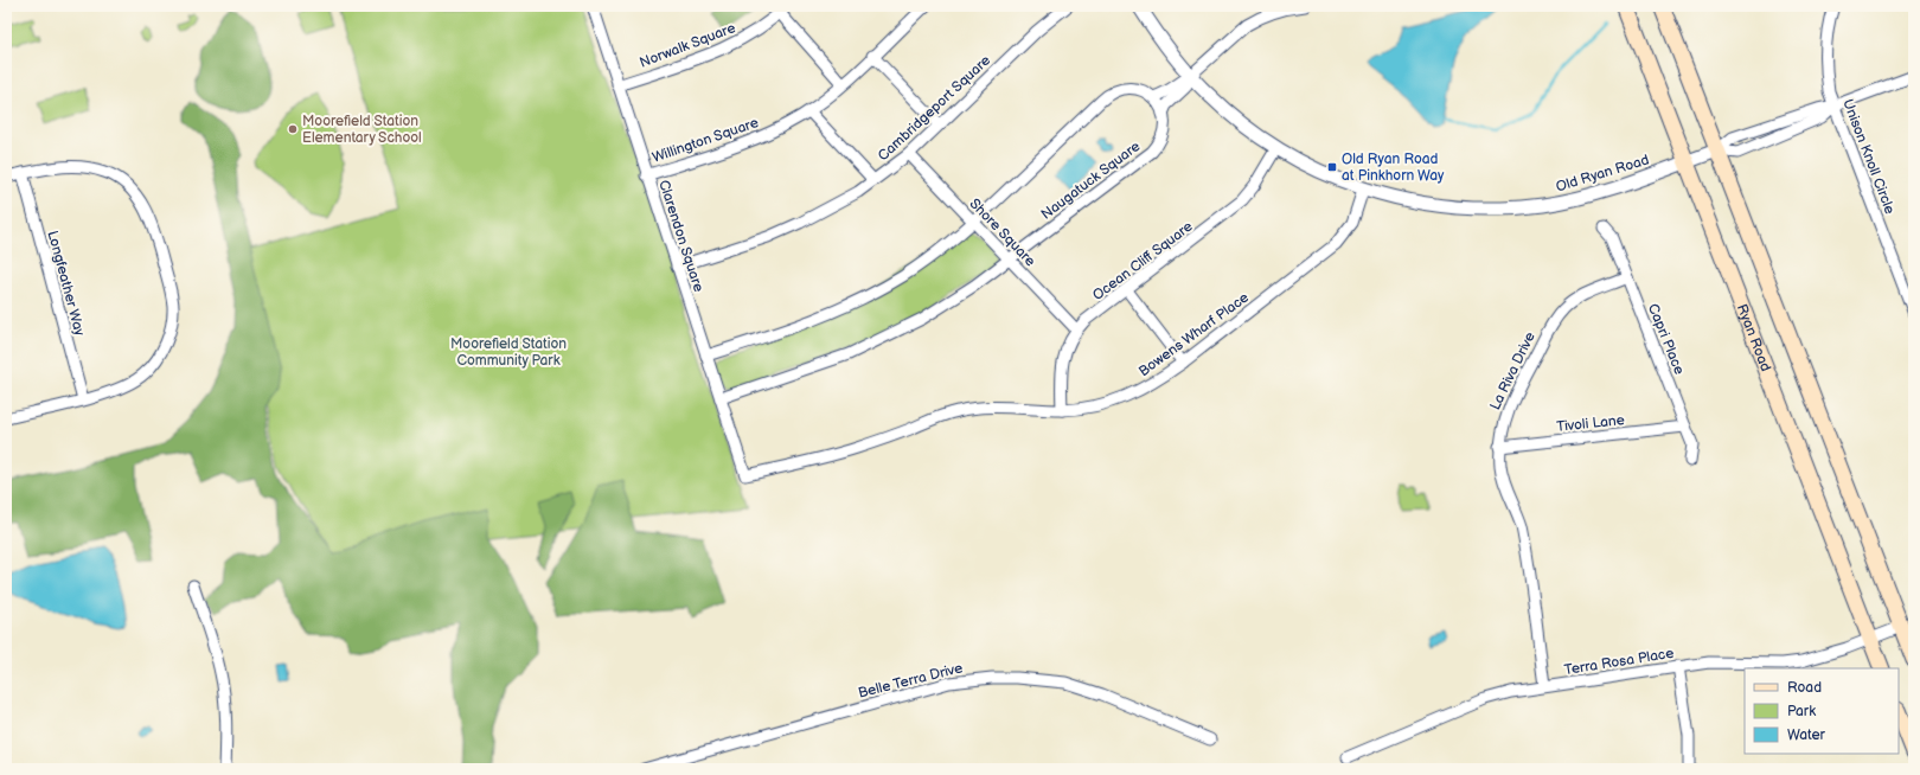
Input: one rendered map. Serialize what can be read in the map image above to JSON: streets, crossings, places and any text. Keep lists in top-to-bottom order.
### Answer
{
  "streets": {
    "main road": ["Ryan Road"],
    "street": [
      "Norwalk Square",
      "Cambridgeport Square",
      "Willington Square",
      "Unison Knoll Circle",
      "Old Ryan Road",
      "Naugatuck Square",
      "Shore Square",
      "Clarendon Square",
      "Ocean Cliff Square",
      "Longfeather Way",
      "Bowens Wharf Place",
      "Capri Place",
      "La Riva Drive",
      "Tivoli Lane",
      "Terra Rosa Place",
      "Belle Terra Drive"
    ]
  },
  "crossings": [
    ["Norwalk Square", "Clarendon Square"],
    ["Cambridgeport Square", "Shore Square"],
    ["Cambridgeport Square", "Clarendon Square"],
    ["Willington Square", "Clarendon Square"],
    ["Old Ryan Road", "Ocean Cliff Square"],
    ["Old Ryan Road", "Bowens Wharf Place"],
    ["Old Ryan Road", "Ryan Road"],
    ["Naugatuck Square", "Shore Square"],
    ["Naugatuck Square", "Clarendon Square"],
    ["Shore Square", "Ocean Cliff Square"],
    ["Clarendon Square", "Bowens Wharf Place"],
    ["Ocean Cliff Square", "Bowens Wharf Place"],
    ["Ryan Road", "Terra Rosa Place"],
    ["Capri Place", "La Riva Drive"],
    ["Capri Place", "Tivoli Lane"],
    ["La Riva Drive", "Tivoli Lane"],
    ["La Riva Drive", "Terra Rosa Place"]
  ],
  "parks": ["Moorefield Station Community Park"],
  "places": {
    "other": ["Moorefield Station Elementary School"],
    "transit": ["Old Ryan Road at Pinkhorn Way"]
  },
  "legend": ["Road", "Park", "Water"]
}
